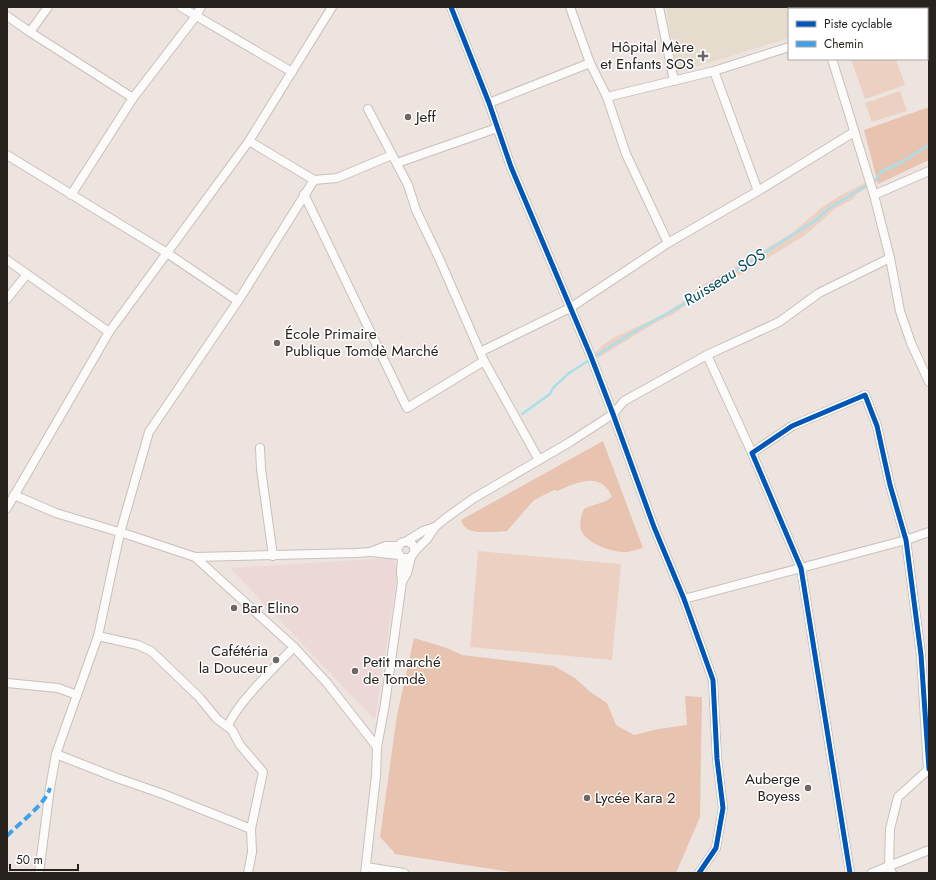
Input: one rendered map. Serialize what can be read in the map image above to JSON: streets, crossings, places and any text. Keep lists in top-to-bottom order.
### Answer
{
  "water": ["Ruisseau SOS"],
  "places": {
    "health": ["Hôpital Mère et Enfants SOS"],
    "other": [
      "Jeff",
      "École Primaire Publique Tomdè Marché",
      "Bar Elino",
      "Cafétéria la Douceur",
      "Petit marché de Tomdè",
      "Auberge Boyess",
      "Lycée Kara 2"
    ]
  },
  "legend": ["Piste cyclable", "Chemin"],
  "scale_bar": "50 m"
}
